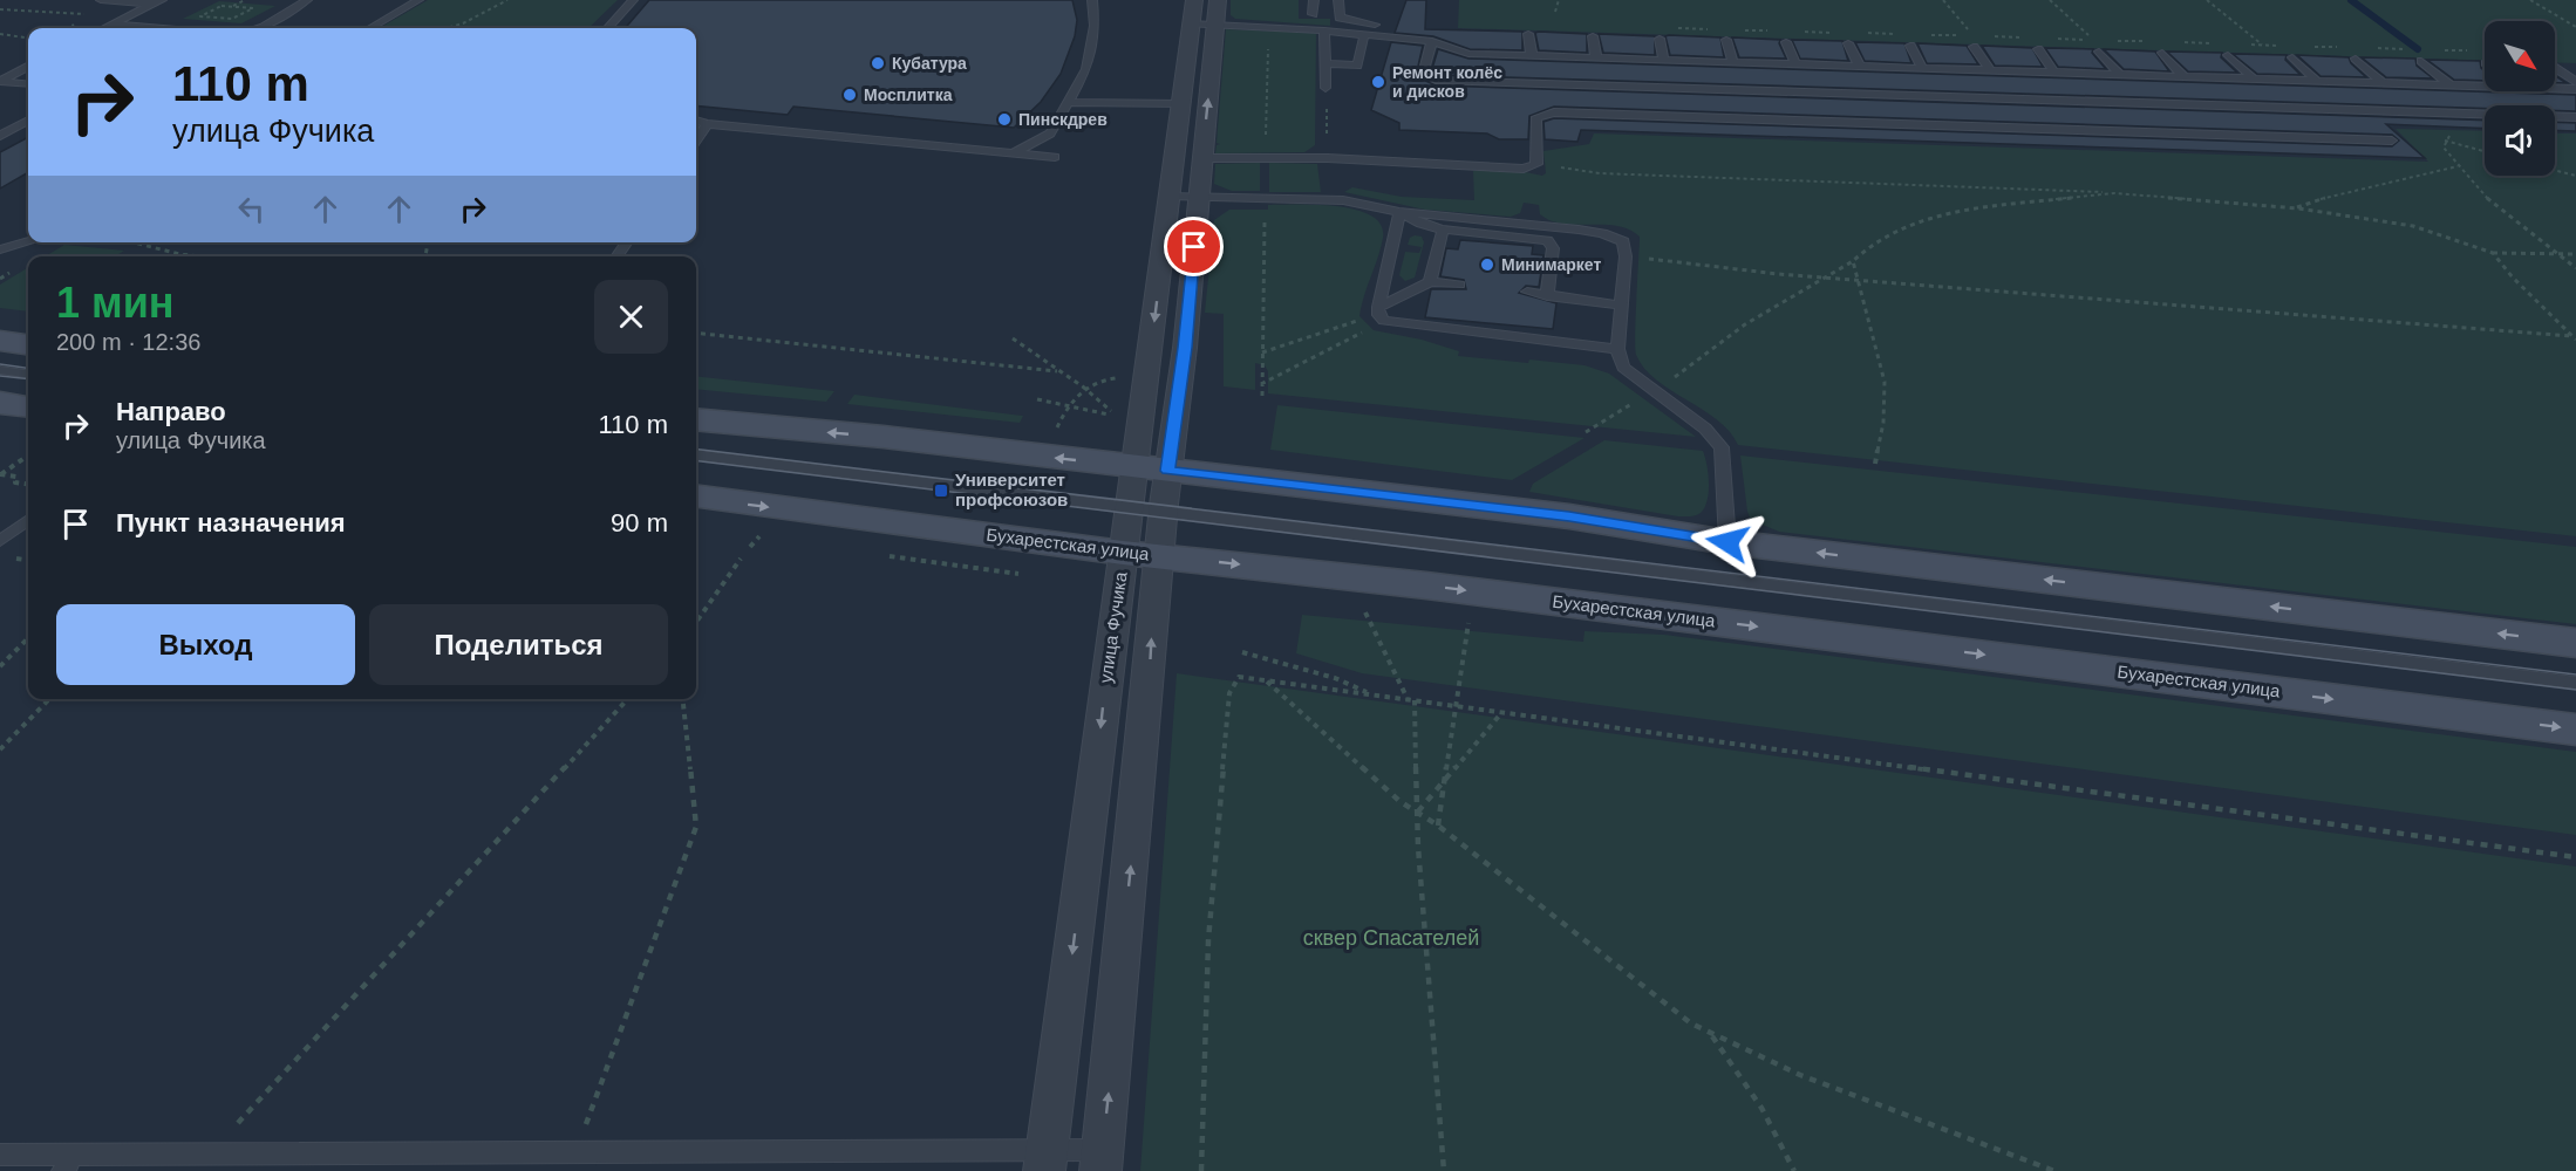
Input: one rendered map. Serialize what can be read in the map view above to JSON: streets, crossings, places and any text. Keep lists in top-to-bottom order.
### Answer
{
  "streets": {
    "main road": ["Бухарестская улица"],
    "street": ["улица Фучика"]
  },
  "crossings": [
    ["Бухарестская улица", "улица Фучика"]
  ],
  "parks": ["cквер Спасателей"],
  "places": {
    "other": [
      "Кубатура",
      "Ремонт колёс и дисков",
      "Мосплитка",
      "Пинскдрев",
      "Минимаркет"
    ],
    "transit": ["Университет профсоюзов"]
  },
  "north": "bottom right",
  "page": {
    "turn": ["110 m", "улица Фучика"],
    "heading": ["1 мин", "200 m · 12:36"],
    "list": [
      {
        "name": "Направо",
        "note": "улица Фучика",
        "value": "110 m"
      },
      {
        "name": "Пункт назначения",
        "value": "90 m"
      }
    ],
    "buttons": ["Выход", "Поделиться"]
  }
}
